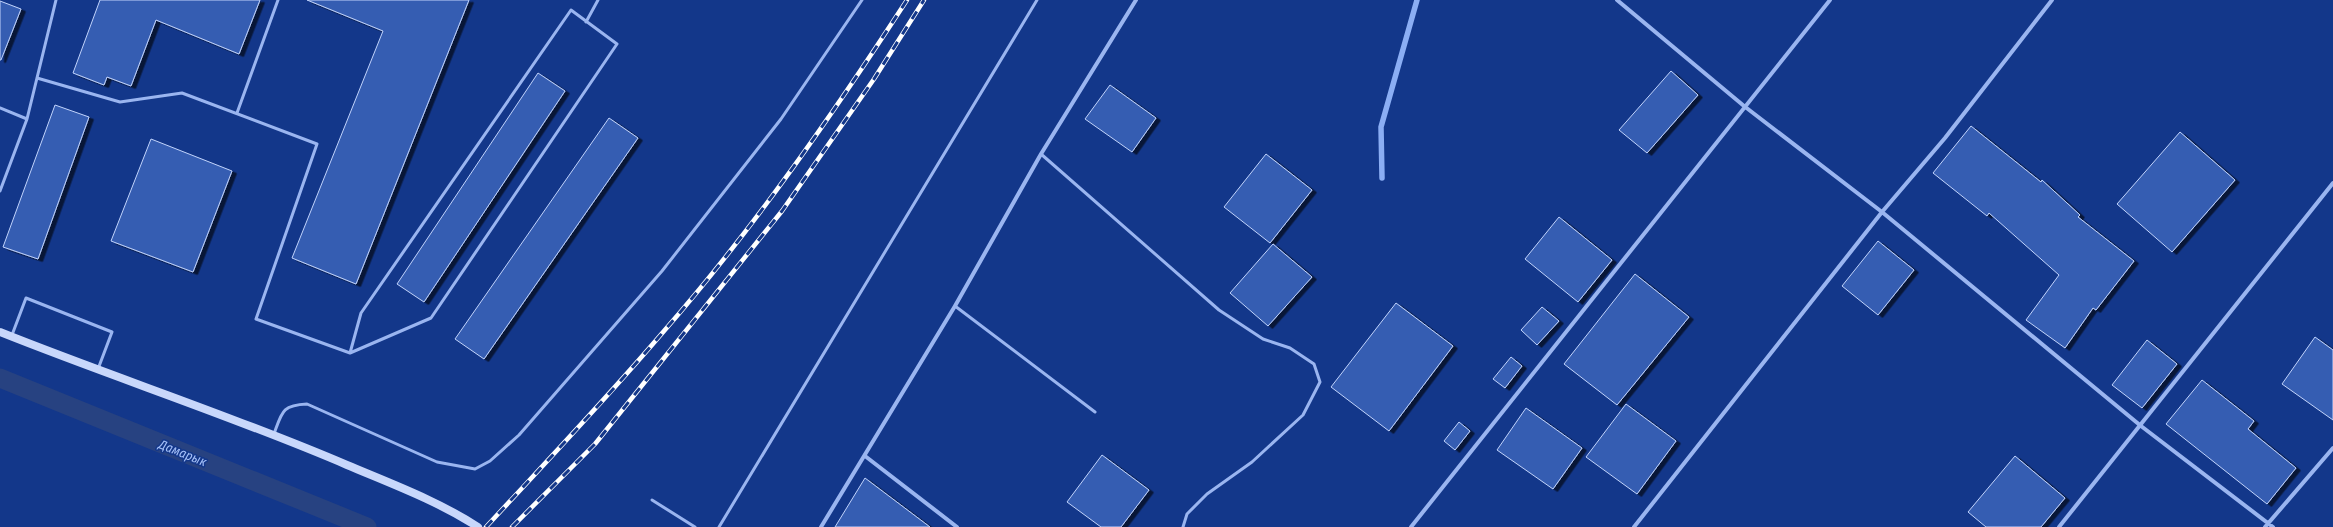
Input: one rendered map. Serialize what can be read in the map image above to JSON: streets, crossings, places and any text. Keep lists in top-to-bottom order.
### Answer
{
  "water": ["Дамарык"]
}
